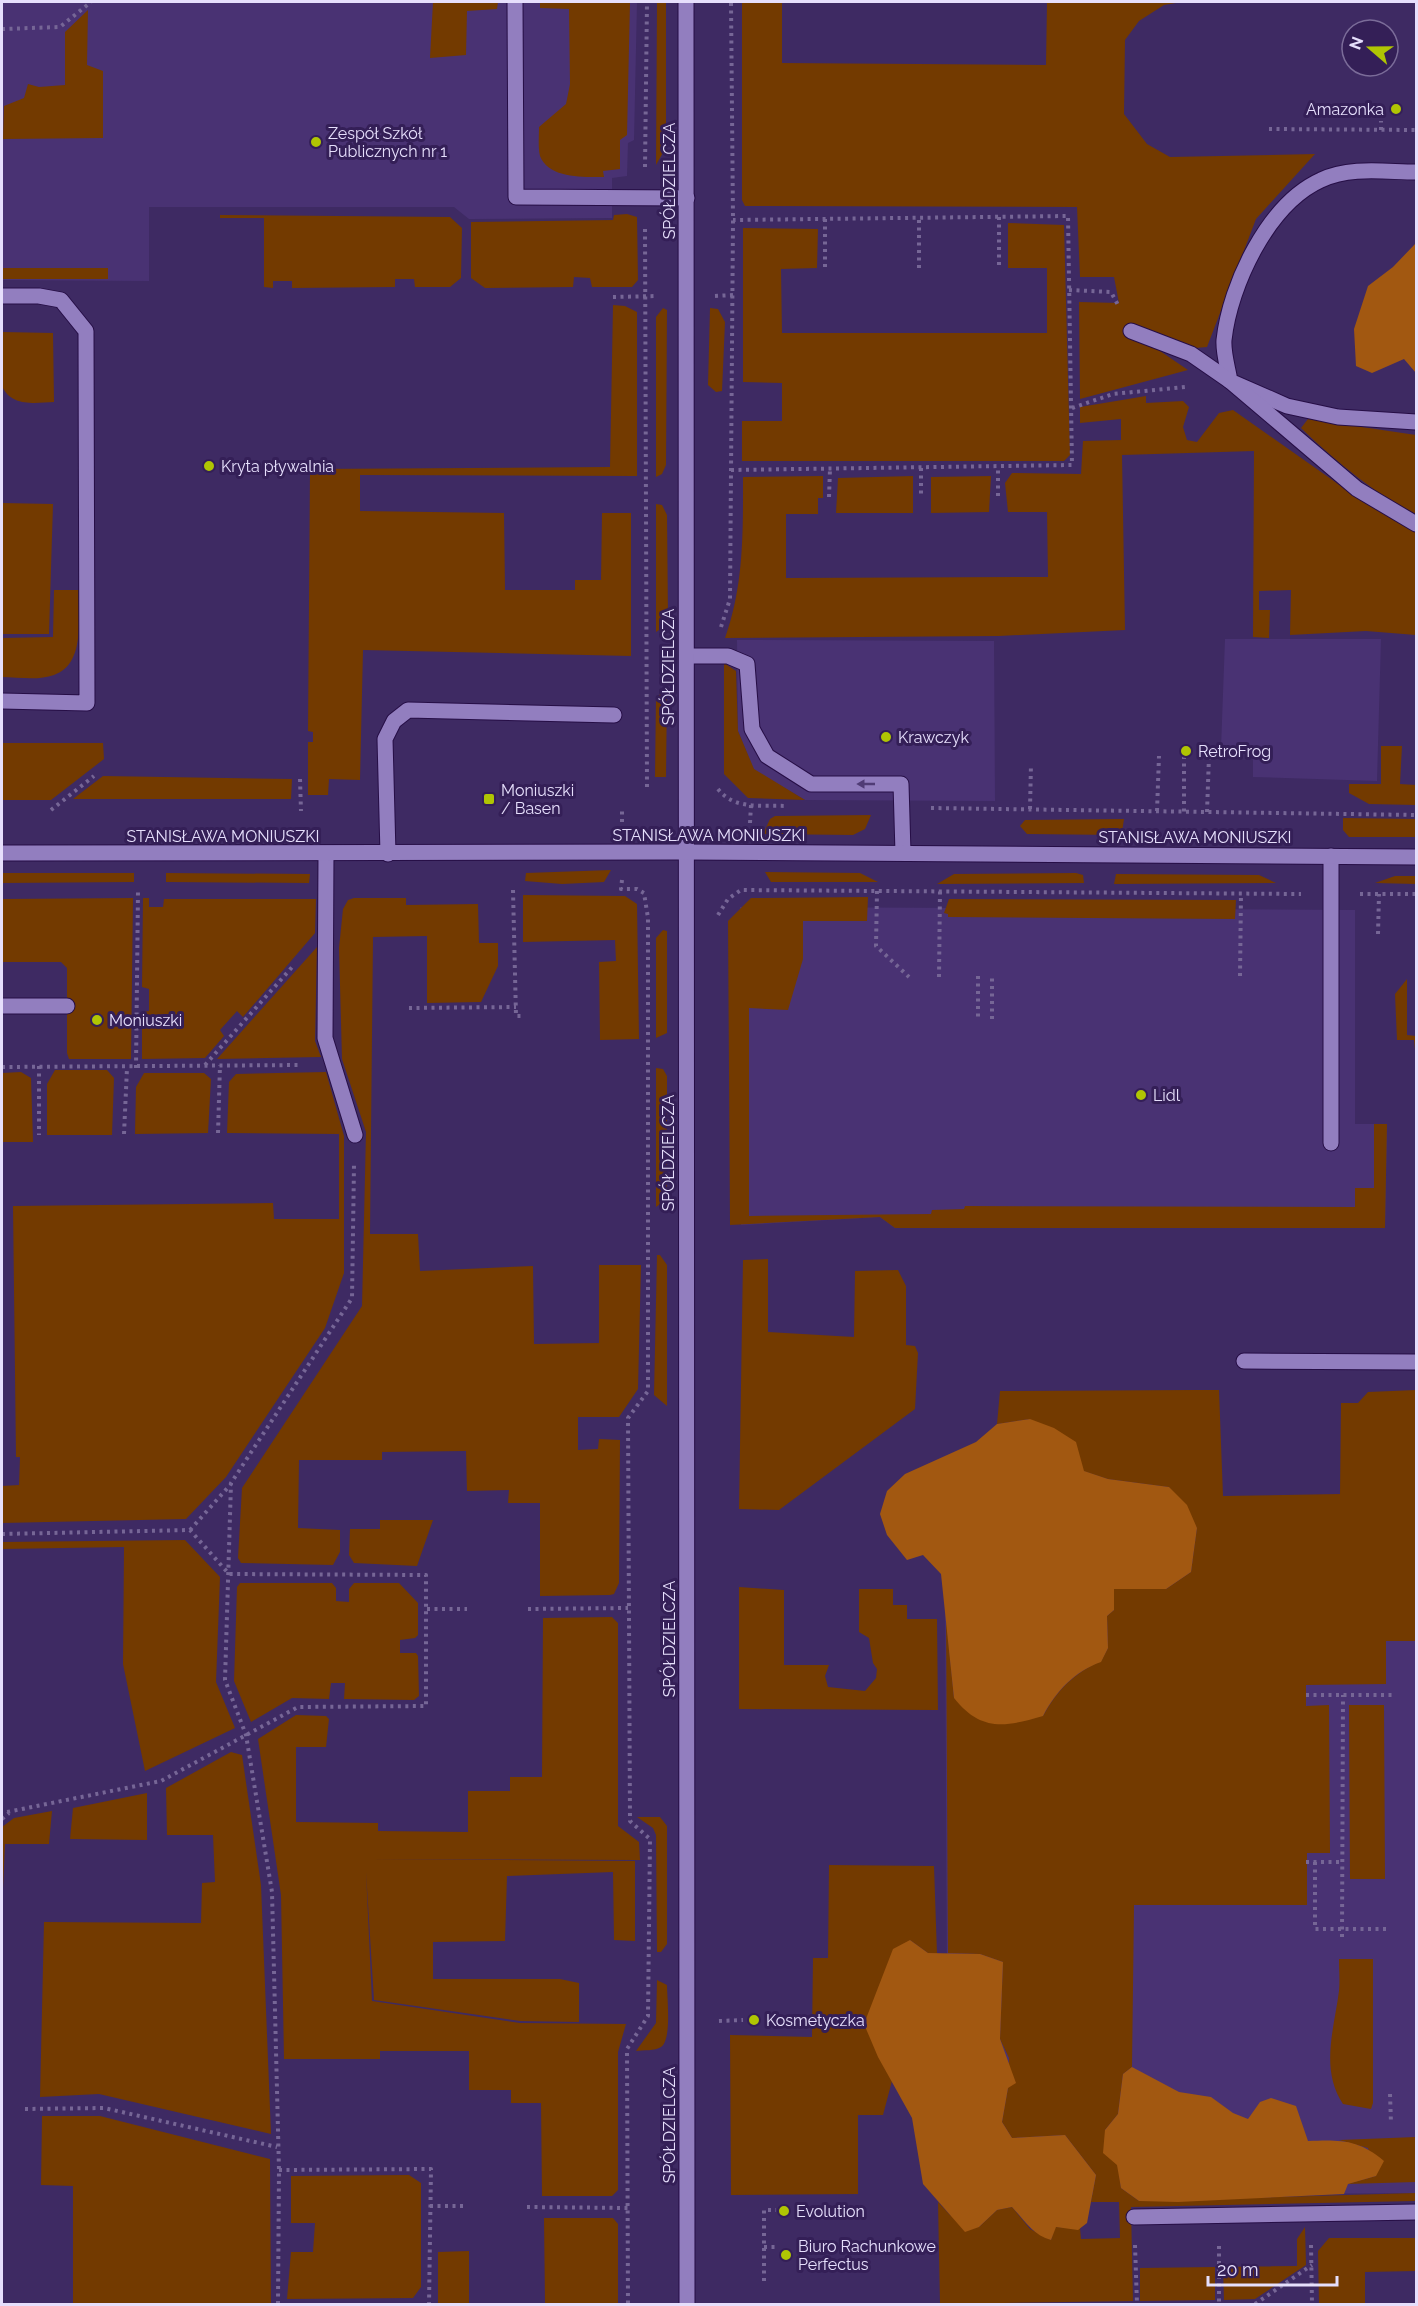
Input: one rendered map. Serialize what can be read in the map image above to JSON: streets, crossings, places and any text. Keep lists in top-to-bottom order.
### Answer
{
  "streets": {
    "street": ["SPÓŁDZIELCZA", "STANISŁAWA MONIUSZKI"]
  },
  "crossings": [
    ["SPÓŁDZIELCZA", "STANISŁAWA MONIUSZKI"]
  ],
  "places": {
    "other": [
      "Amazonka",
      "Zespół Szkół Publicznych nr 1",
      "Kryta pływalnia",
      "Krawczyk",
      "RetroFrog",
      "Moniuszki",
      "Lidl",
      "Kosmetyczka",
      "Evolution",
      "Biuro Rachunkowe Perfectus"
    ],
    "transit": ["Moniuszki / Basen"]
  },
  "scale_bar": "20 m",
  "north": "left"
}
